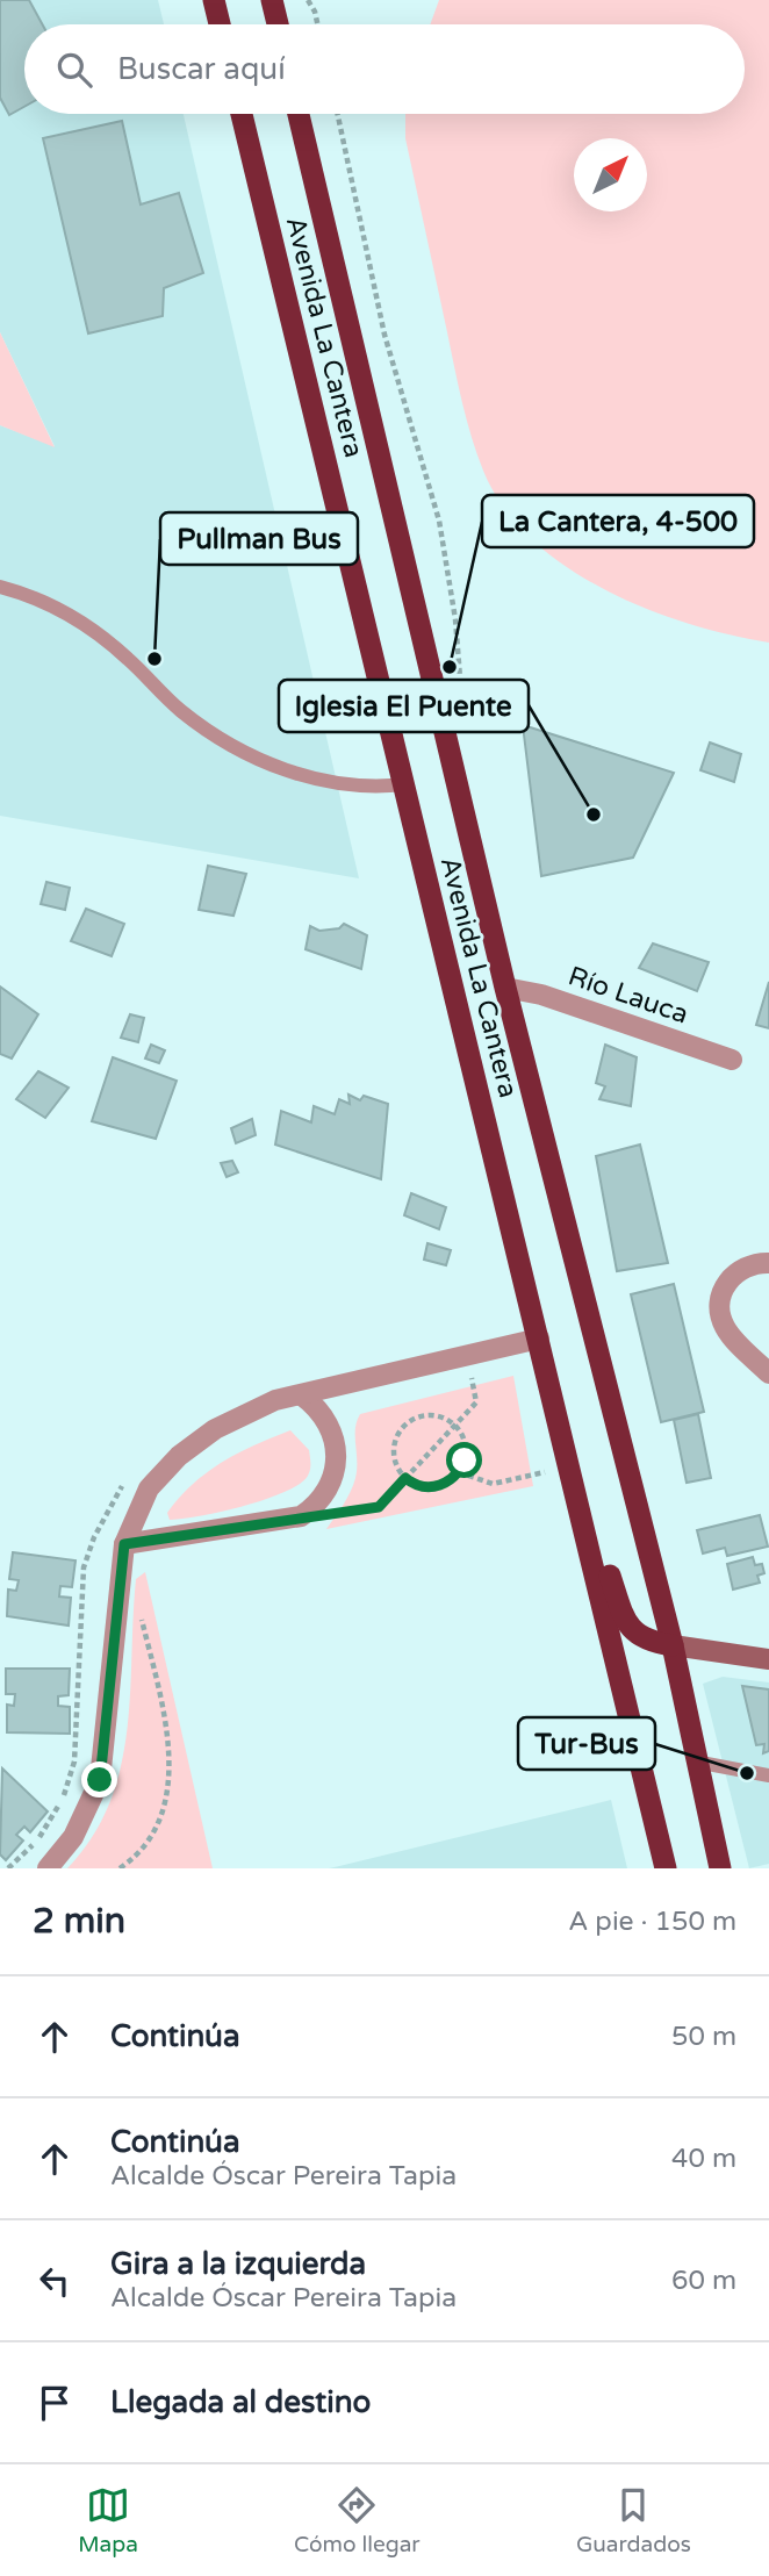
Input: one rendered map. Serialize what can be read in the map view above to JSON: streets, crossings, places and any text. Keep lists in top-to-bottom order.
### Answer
{
  "streets": {
    "highway": ["Avenida La Cantera"],
    "street": ["Río Lauca"]
  },
  "crossings": [
    ["Avenida La Cantera", "Río Lauca"]
  ],
  "places": [
    "Pullman Bus",
    "La Cantera, 4-500",
    "Iglesia El Puente",
    "Tur-Bus"
  ],
  "north": "top right",
  "page": {
    "search": "Buscar aquí",
    "heading": ["2 min", "A pie · 150 m"],
    "list": [
      ["Continúa", "50 m"],
      ["Continúa", "Alcalde Óscar Pereira Tapia", "40 m"],
      ["Gira a la izquierda", "Alcalde Óscar Pereira Tapia", "60 m"],
      "Llegada al destino"
    ],
    "nav": ["Mapa", "Cómo llegar", "Guardados"]
  }
}
